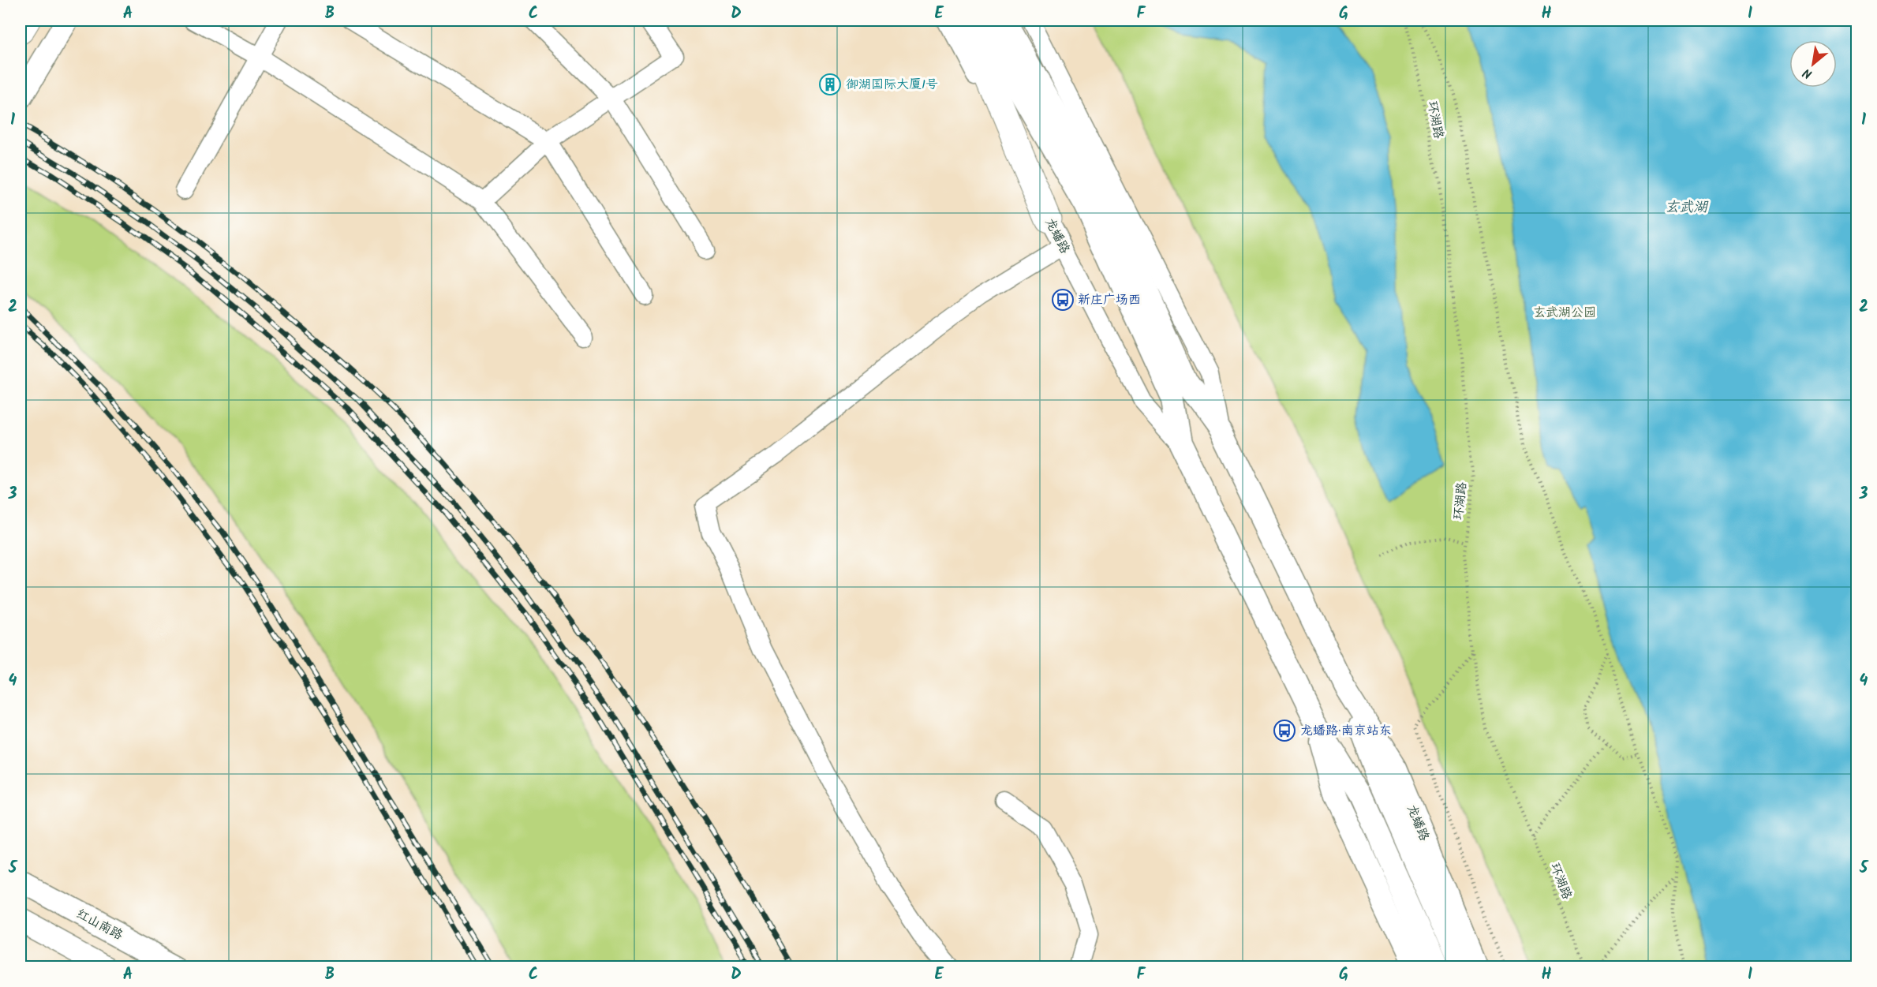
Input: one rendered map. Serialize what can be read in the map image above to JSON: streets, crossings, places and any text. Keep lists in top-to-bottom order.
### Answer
{
  "streets": {
    "main road": ["龙蟠路", "红山南路"],
    "path": ["环湖路"]
  },
  "water": ["玄武湖"],
  "parks": ["玄武湖公园"],
  "places": {
    "building": ["御湖国际大厦1号"],
    "bus stop": ["新庄广场西", "龙蟠路·南京站东"]
  },
  "north": "bottom left",
  "grid": {
    "columns": [
      "A",
      "B",
      "C",
      "D",
      "E",
      "F",
      "G",
      "H",
      "I"
    ],
    "rows": [
      "1",
      "2",
      "3",
      "4",
      "5"
    ]
  }
}
